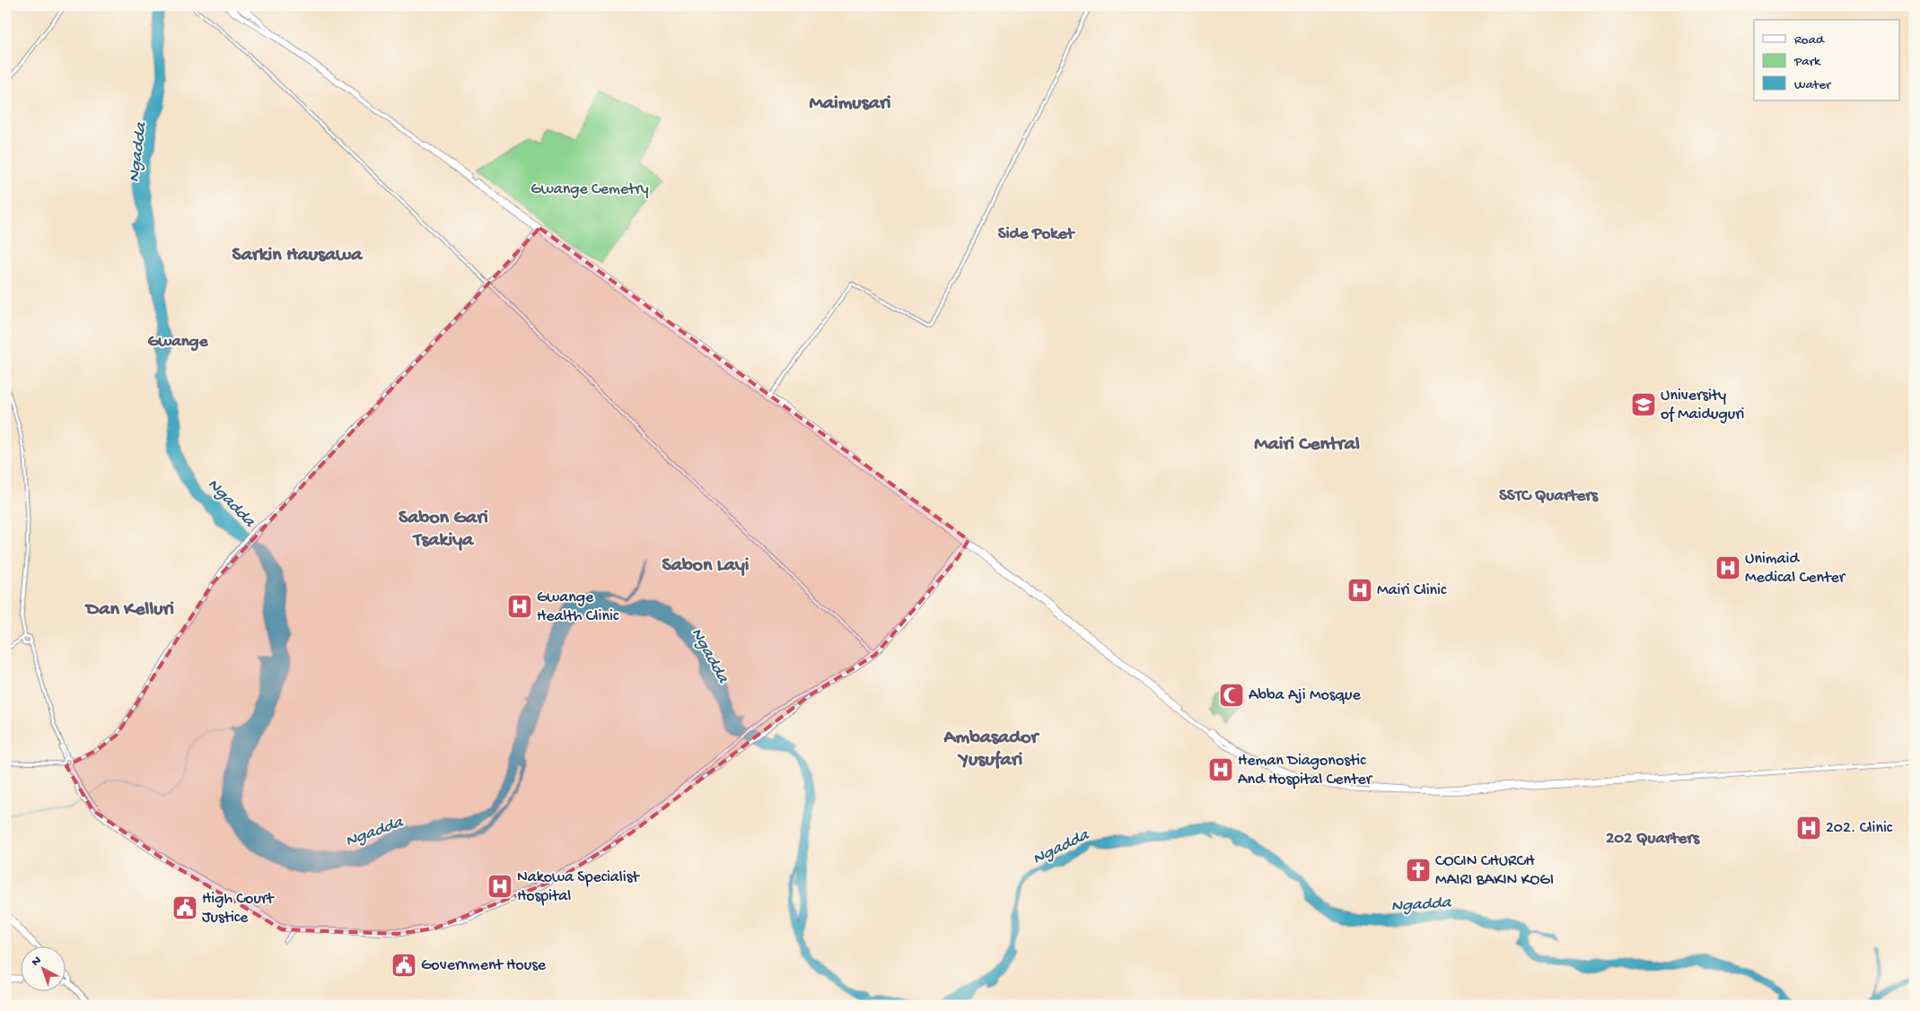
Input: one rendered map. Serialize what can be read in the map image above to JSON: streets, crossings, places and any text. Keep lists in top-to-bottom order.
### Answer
{
  "districts": [
    "Maimusari",
    "Side Poket",
    "Sarkin Hausawa",
    "Gwange",
    "Mairi Central",
    "SSTC Quarters",
    "Sabon Gari Tsakiya",
    "Sabon Layi",
    "Dan Kelluri",
    "Ambasador Yusufari",
    "202 Quarters"
  ],
  "water": ["Ngadda"],
  "parks": ["Gwange Cemetry"],
  "places": {
    "school or university": ["University of Maiduguri"],
    "hospital": [
      "Unimaid Medical Center",
      "Mairi Clinic",
      "Gwange Health Clinic",
      "Heman Diagonostic And Hospital Center",
      "202. Clinic",
      "Nakowa Specialist Hospital"
    ],
    "mosque": ["Abba Aji Mosque"],
    "church": ["COCIN CHURCH MAIRI BAKIN KOGI"],
    "public building": ["High Court Justice", "Government House"]
  },
  "legend": ["Road", "Park", "Water"],
  "north": "top left"
}
